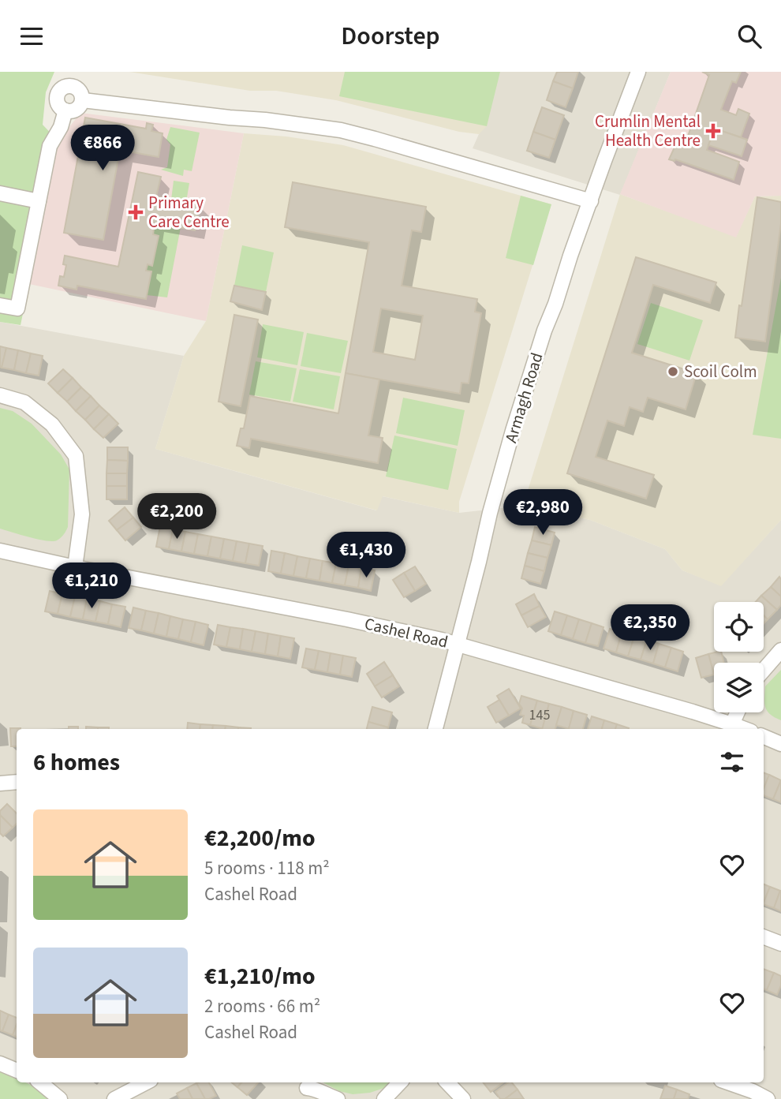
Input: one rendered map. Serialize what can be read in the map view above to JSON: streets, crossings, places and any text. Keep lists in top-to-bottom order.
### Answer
{
  "streets": {
    "street": ["Armagh Road", "Cashel Road"]
  },
  "crossings": [
    ["Armagh Road", "Cashel Road"]
  ],
  "places": {
    "health": ["Crumlin Mental Health Centre", "Primary Care Centre"],
    "other": ["Scoil Colm"]
  },
  "house_numbers": ["145"],
  "page": {
    "header": "Doorstep",
    "price": [
      "€866",
      "€2,980",
      "€2,200",
      "€1,430",
      "€1,210",
      "€2,350"
    ],
    "heading": "6 homes",
    "list": [
      {
        "name": "€2,200/mo",
        "note": "5 rooms · 118 m² · Cashel Road"
      },
      {
        "name": "€1,210/mo",
        "note": "2 rooms · 66 m² · Cashel Road"
      }
    ]
  }
}
